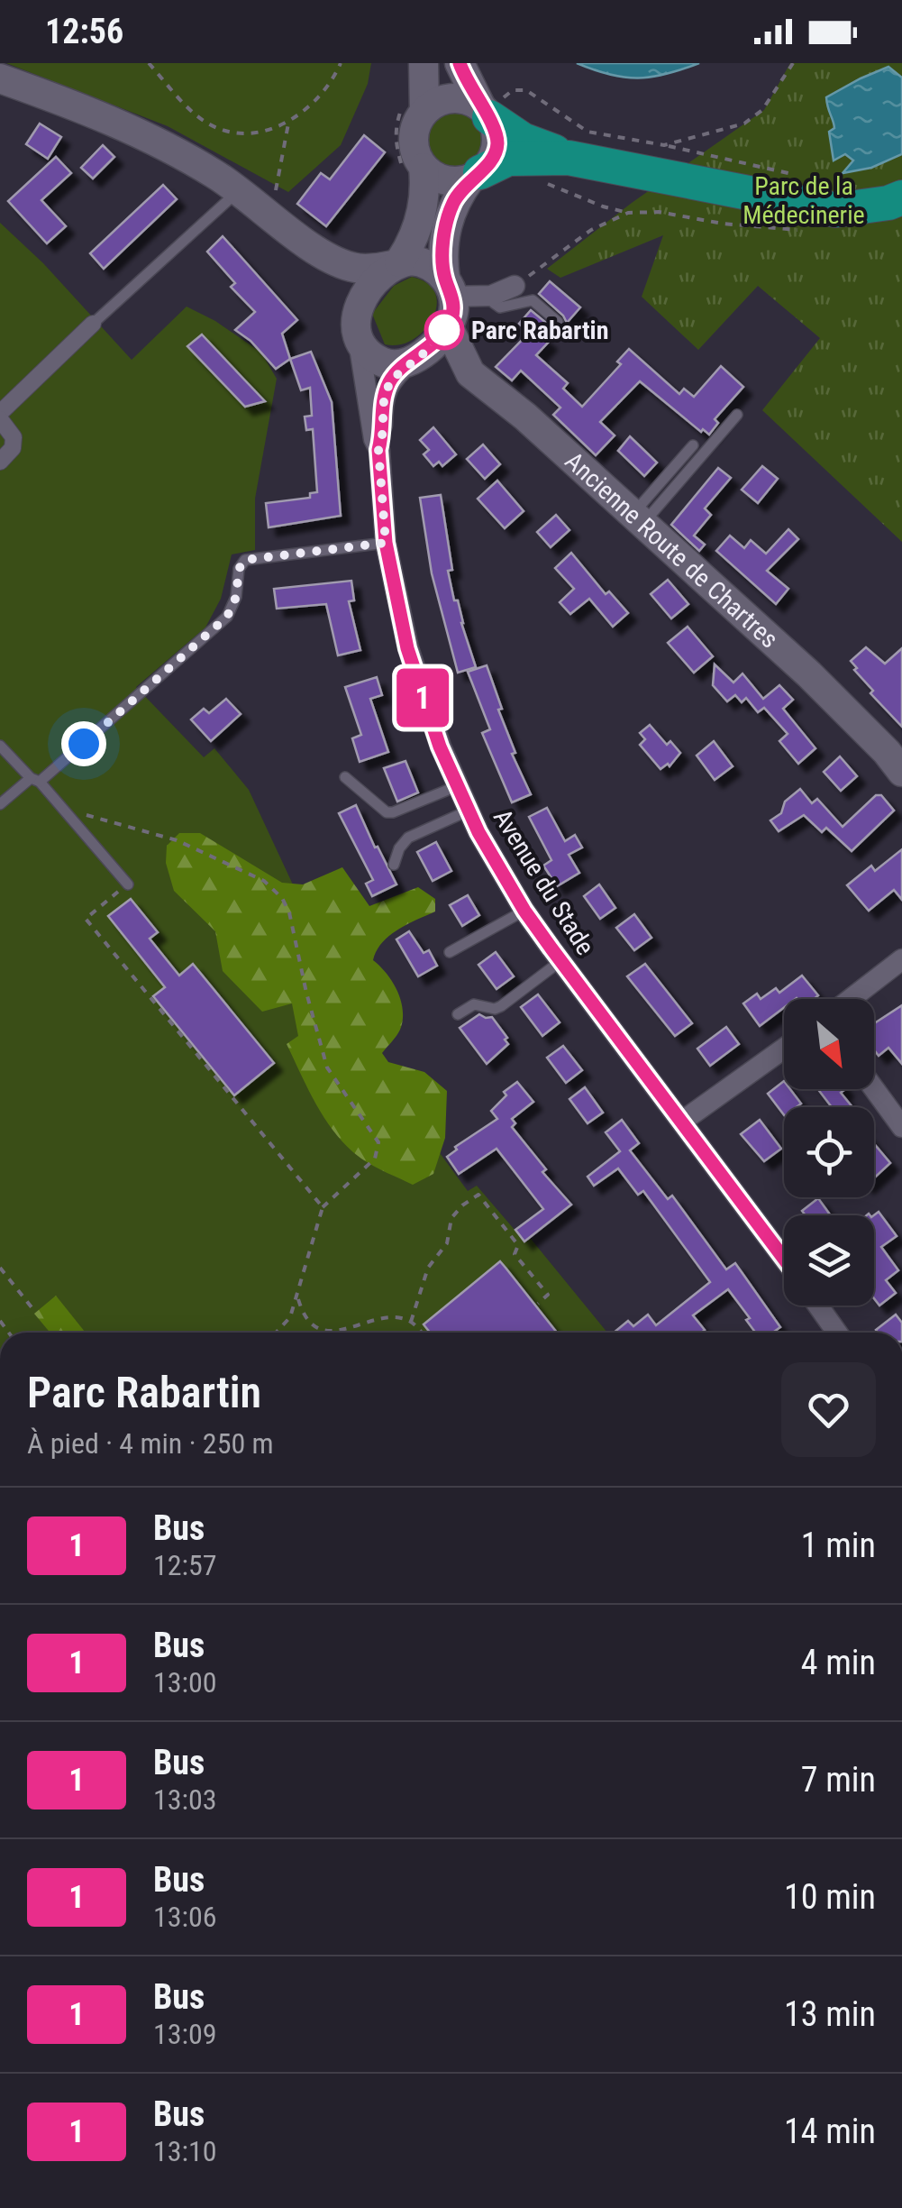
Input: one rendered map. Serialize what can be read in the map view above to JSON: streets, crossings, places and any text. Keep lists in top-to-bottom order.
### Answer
{
  "streets": {
    "main road": ["Ancienne Route de Chartres"],
    "street": ["Avenue du Stade"]
  },
  "crossings": [
    ["Ancienne Route de Chartres", "Avenue du Stade"]
  ],
  "parks": ["Parc de la Médecinerie"],
  "places": ["Parc Rabartin"],
  "lines": ["bus line 1"],
  "north": "bottom right",
  "page": {
    "status": "12:56",
    "on_map": "1",
    "heading": ["Parc Rabartin", "À pied · 4 min · 250 m"],
    "list": [
      {
        "mark": "1",
        "name": "Bus",
        "note": "12:57",
        "value": "1 min"
      },
      {
        "mark": "1",
        "name": "Bus",
        "note": "13:00",
        "value": "4 min"
      },
      {
        "mark": "1",
        "name": "Bus",
        "note": "13:03",
        "value": "7 min"
      },
      {
        "mark": "1",
        "name": "Bus",
        "note": "13:06",
        "value": "10 min"
      },
      {
        "mark": "1",
        "name": "Bus",
        "note": "13:09",
        "value": "13 min"
      },
      {
        "mark": "1",
        "name": "Bus",
        "note": "13:10",
        "value": "14 min"
      }
    ]
  }
}
